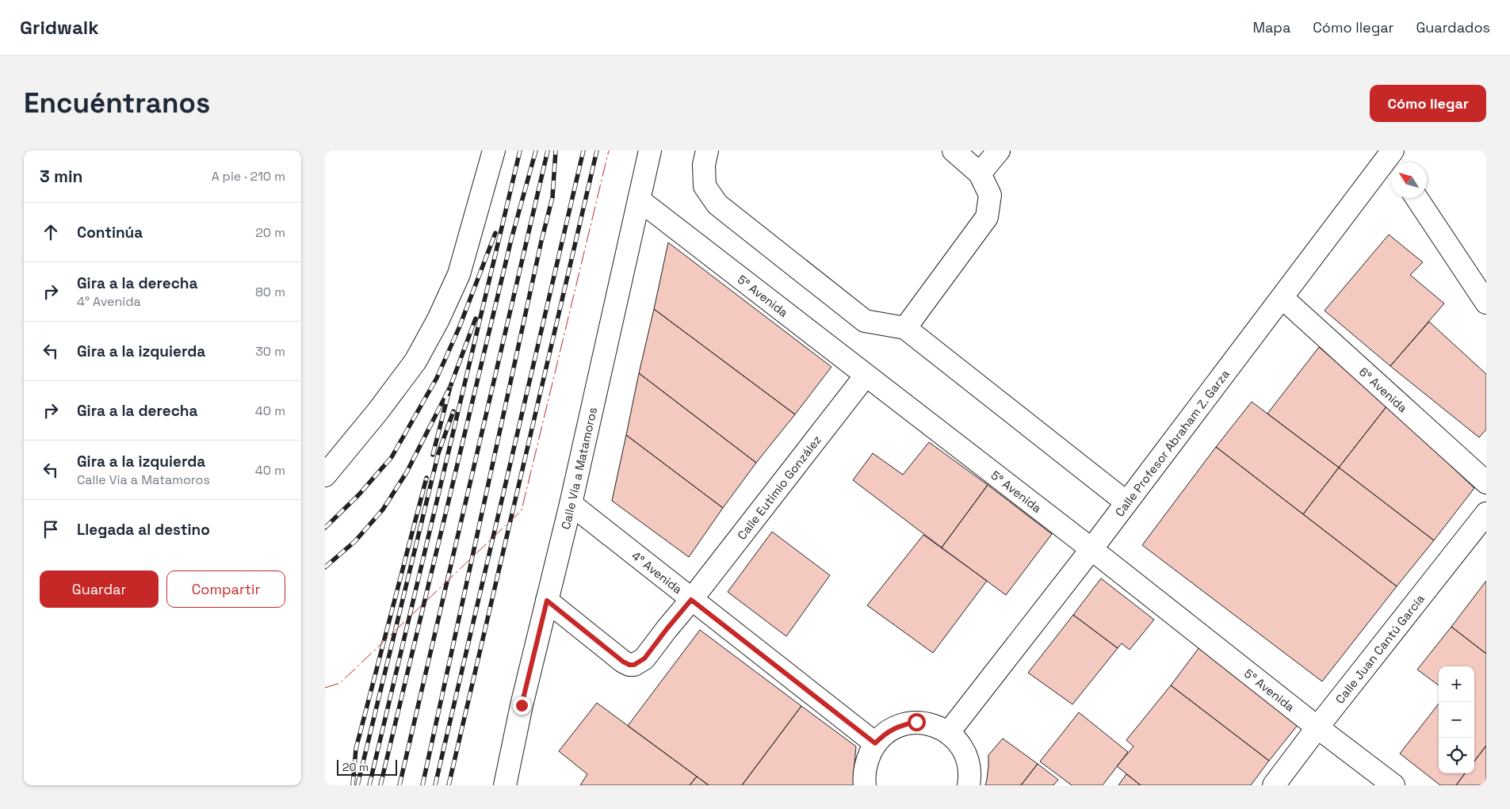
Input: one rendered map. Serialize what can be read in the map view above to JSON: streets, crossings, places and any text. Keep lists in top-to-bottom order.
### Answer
{
  "streets": {
    "street": [
      "5° Avenida",
      "6° Avenida",
      "Calle Profesor Abraham Z. Garza",
      "Calle Vía a Matamoros",
      "Calle Eutimio González",
      "4° Avenida",
      "Calle Juan Cantú García"
    ]
  },
  "crossings": [
    ["5° Avenida", "Calle Profesor Abraham Z. Garza"],
    ["5° Avenida", "Calle Vía a Matamoros"],
    ["5° Avenida", "Calle Eutimio González"],
    ["5° Avenida", "Calle Juan Cantú García"],
    ["6° Avenida", "Calle Profesor Abraham Z. Garza"],
    ["Calle Vía a Matamoros", "Calle Eutimio González"],
    ["Calle Vía a Matamoros", "4° Avenida"],
    ["Calle Eutimio González", "4° Avenida"]
  ],
  "scale_bar": "20 m",
  "north": "top left",
  "page": {
    "header": "Gridwalk",
    "nav": ["Mapa", "Cómo llegar", "Guardados"],
    "buttons": [
      "Cómo llegar",
      ["Guardar", "Compartir"]
    ],
    "title": "Encuéntranos",
    "heading": ["3 min", "A pie · 210 m"],
    "list": [
      ["Continúa", "20 m"],
      ["Gira a la derecha", "4° Avenida", "80 m"],
      ["Gira a la izquierda", "30 m"],
      ["Gira a la derecha", "40 m"],
      ["Gira a la izquierda", "Calle Vía a Matamoros", "40 m"],
      "Llegada al destino"
    ],
    "map_buttons": ["+", "−"],
    "scale": "20 m"
  }
}
